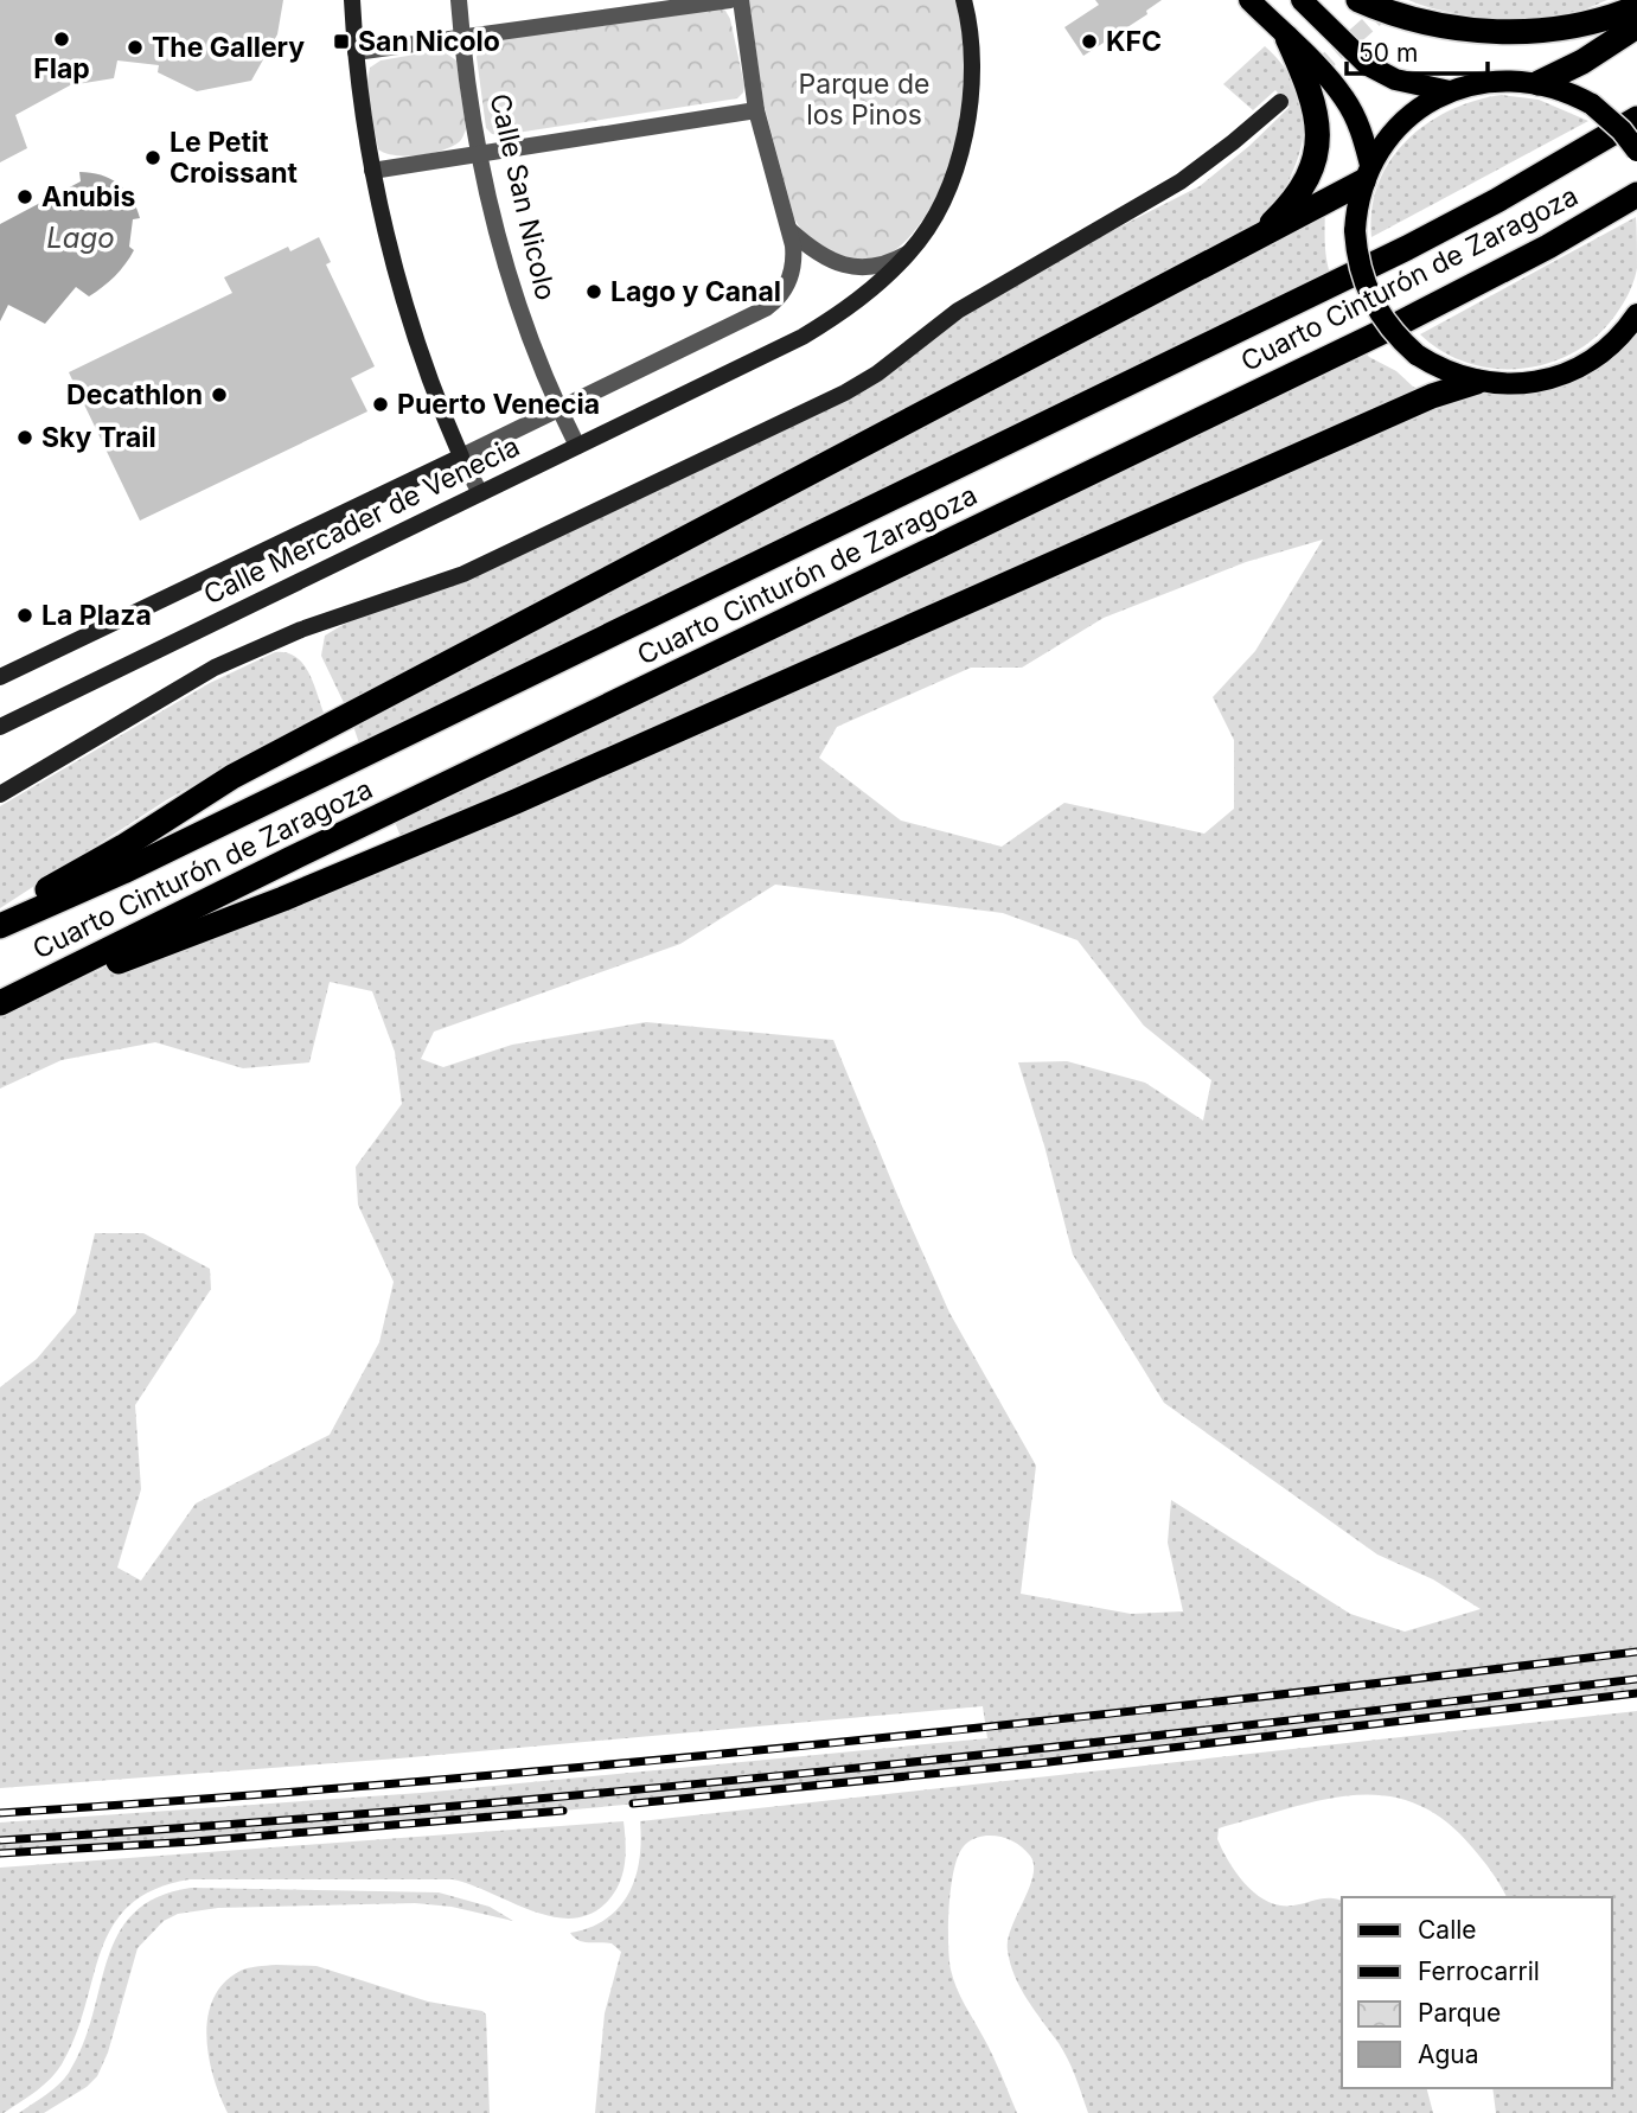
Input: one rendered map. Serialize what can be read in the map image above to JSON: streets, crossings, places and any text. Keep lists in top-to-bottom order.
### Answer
{
  "streets": {
    "highway": ["Cuarto Cinturón de Zaragoza"],
    "street": ["Calle San Nicolo", "Calle Mercader de Venecia"]
  },
  "crossings": [
    ["Calle San Nicolo", "Calle Mercader de Venecia"]
  ],
  "water": ["Lago"],
  "parks": ["Parque de los Pinos"],
  "places": {
    "other": [
      "Flap",
      "KFC",
      "The Gallery",
      "Le Petit Croissant",
      "Anubis",
      "Lago y Canal",
      "Decathlon",
      "Puerto Venecia",
      "Sky Trail",
      "La Plaza"
    ],
    "transit": ["San Nicolo"]
  },
  "legend": [
    "Calle",
    "Ferrocarril",
    "Parque",
    "Agua"
  ],
  "scale_bar": "50 m"
}
